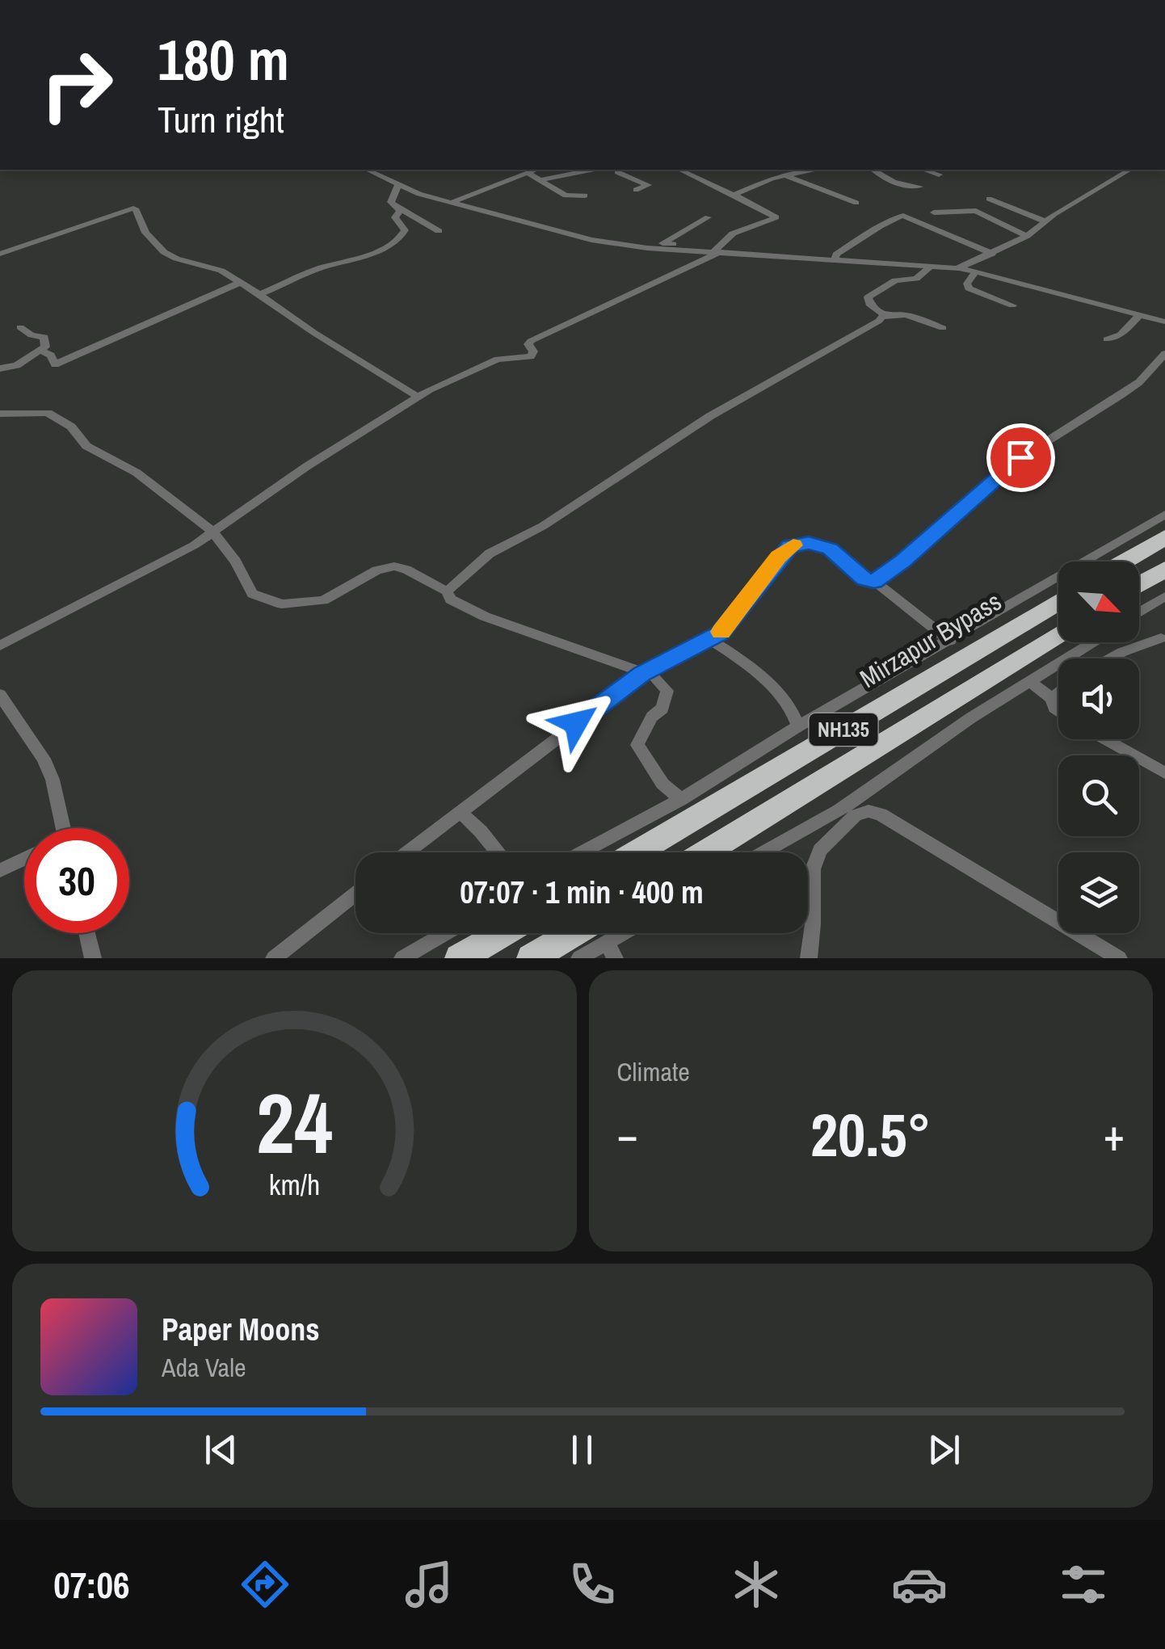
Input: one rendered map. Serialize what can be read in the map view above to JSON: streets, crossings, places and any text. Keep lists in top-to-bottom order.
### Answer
{
  "streets": {
    "highway": ["Mirzapur Bypass", "NH135"]
  },
  "north": "bottom right",
  "page": {
    "turn": ["180 m", "Turn right"],
    "limit": "30",
    "trip": "07:07 · 1 min · 400 m",
    "tile": "Climate",
    "heat": ["−", "20.5°", "+"],
    "song": ["Paper Moons", "Ada Vale"],
    "tabs": "07:06",
    "gauge": ["24", "km/h"]
  }
}
